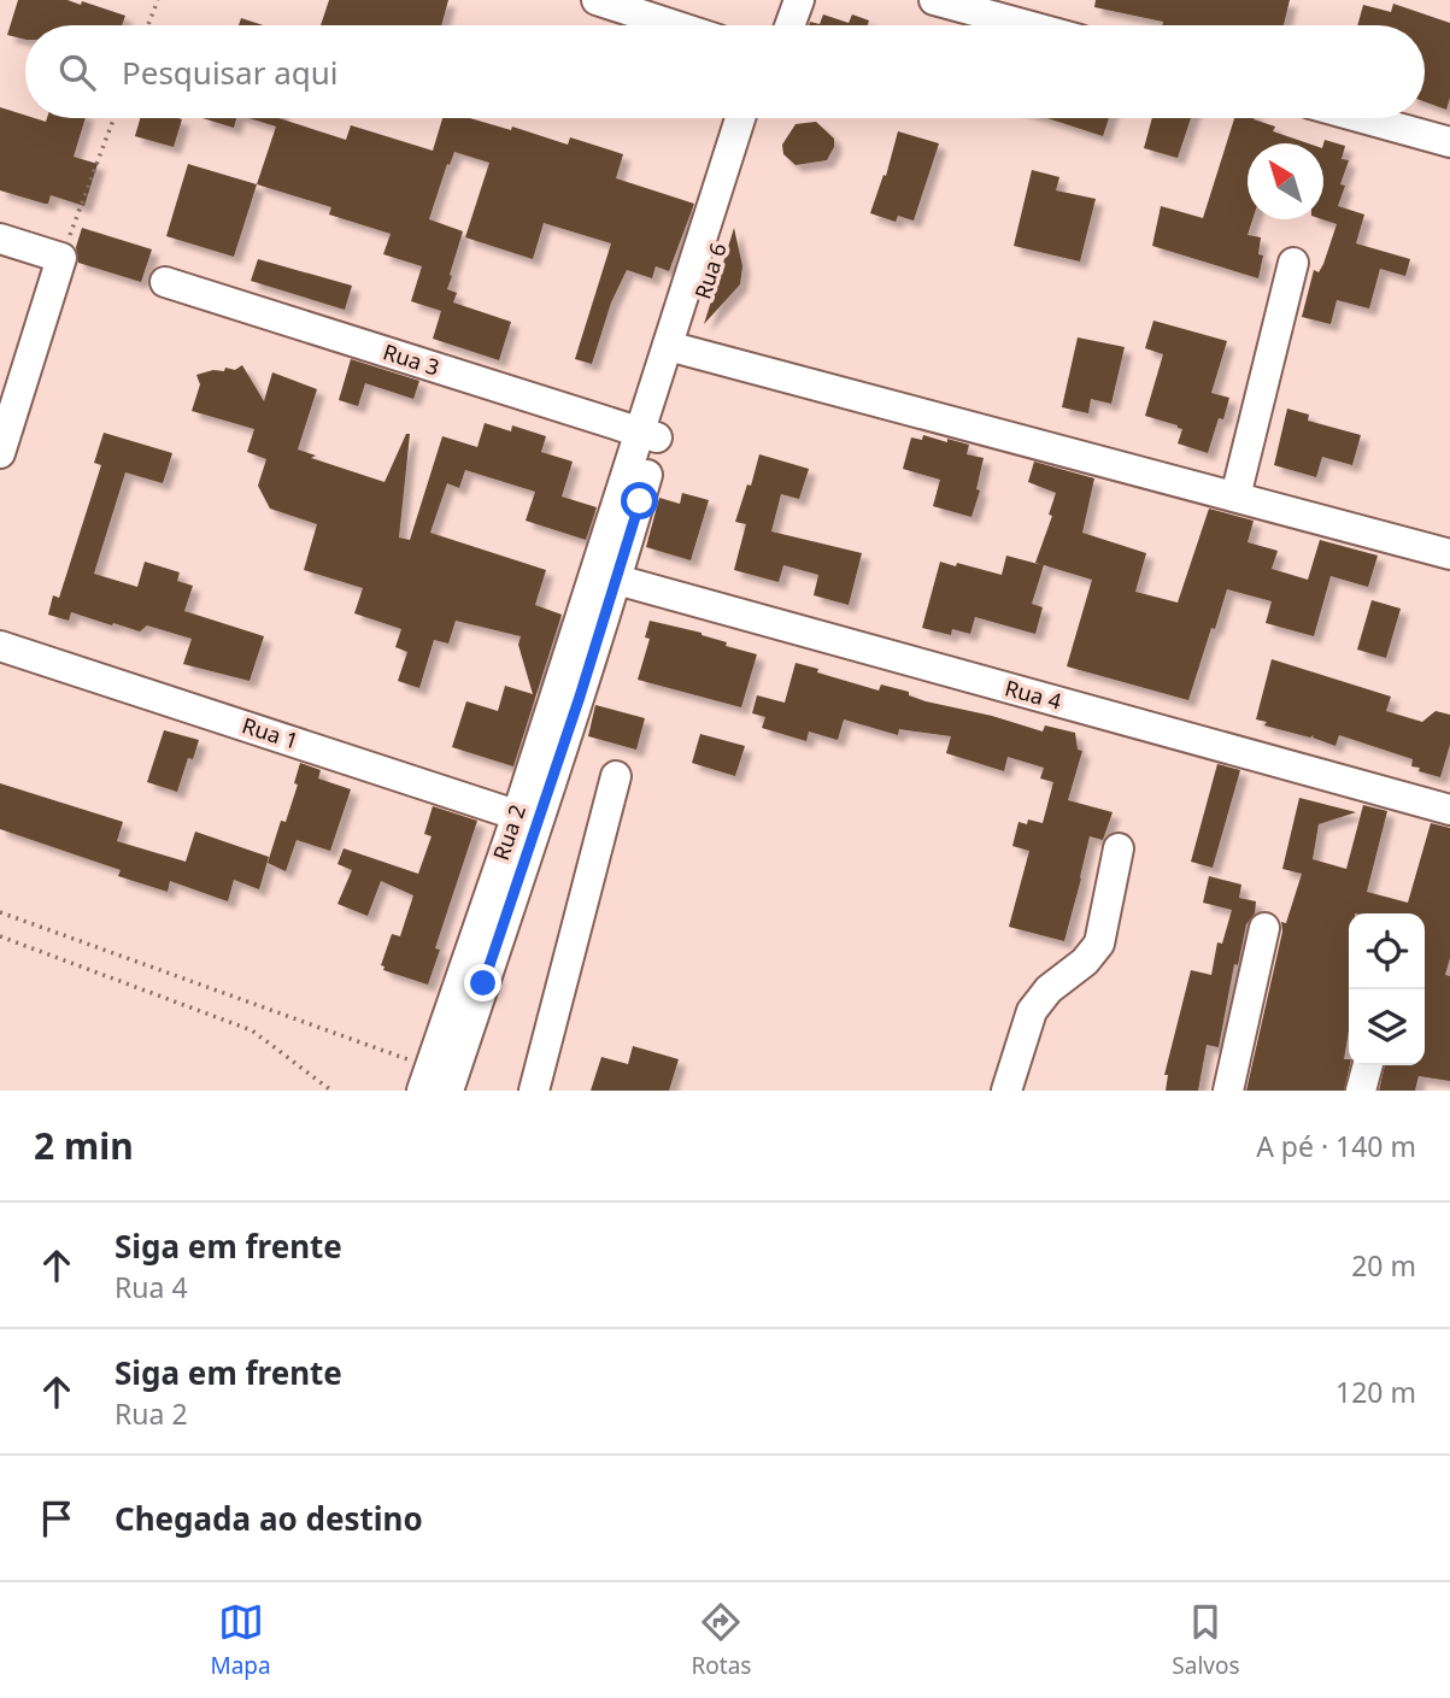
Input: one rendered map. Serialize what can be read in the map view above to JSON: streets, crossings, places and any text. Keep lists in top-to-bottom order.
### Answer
{
  "streets": {
    "street": [
      "Rua 6",
      "Rua 3",
      "Rua 4",
      "Rua 1",
      "Rua 2"
    ]
  },
  "crossings": [
    ["Rua 6", "Rua 3"],
    ["Rua 4", "Rua 2"],
    ["Rua 1", "Rua 2"]
  ],
  "north": "top left",
  "page": {
    "search": "Pesquisar aqui",
    "heading": ["2 min", "A pé · 140 m"],
    "list": [
      ["Siga em frente", "Rua 4", "20 m"],
      ["Siga em frente", "Rua 2", "120 m"],
      "Chegada ao destino"
    ],
    "nav": ["Mapa", "Rotas", "Salvos"]
  }
}
